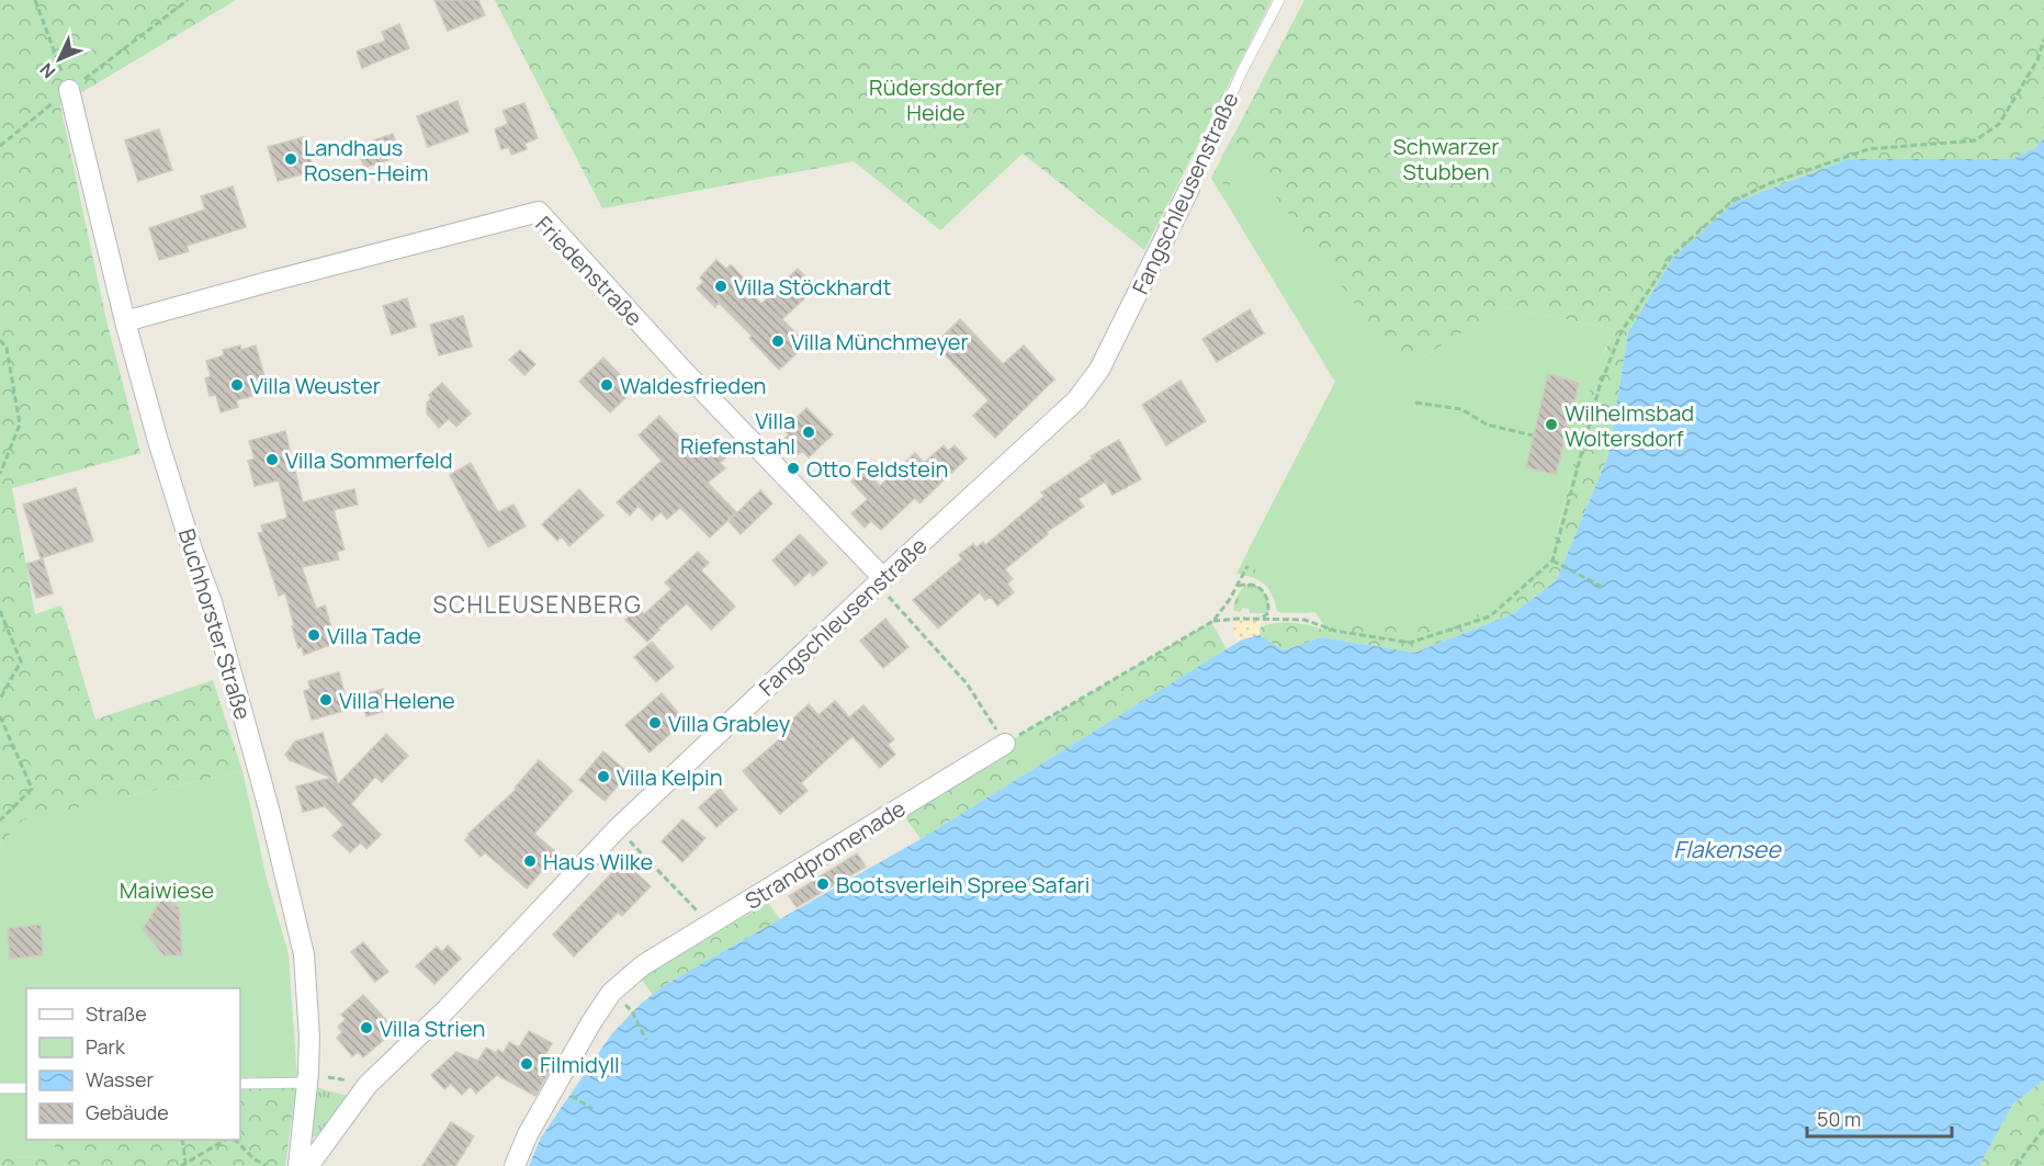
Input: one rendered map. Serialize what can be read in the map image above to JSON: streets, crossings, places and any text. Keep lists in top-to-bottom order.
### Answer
{
  "streets": {
    "street": [
      "Fangschleusenstraße",
      "Friedenstraße",
      "Buchhorster Straße",
      "Strandpromenade"
    ]
  },
  "crossings": [
    ["Fangschleusenstraße", "Friedenstraße"],
    ["Friedenstraße", "Buchhorster Straße"]
  ],
  "districts": ["SCHLEUSENBERG"],
  "water": ["Flakensee"],
  "parks": ["Rüdersdorfer Heide", "Schwarzer Stubben", "Maiwiese"],
  "places": [
    "Landhaus Rosen-Heim",
    "Villa Stöckhardt",
    "Villa Münchmeyer",
    "Villa Weuster",
    "Waldesfrieden",
    "Wilhelmsbad Woltersdorf",
    "Villa Riefenstahl",
    "Villa Sommerfeld",
    "Otto Feldstein",
    "Villa Tade",
    "Villa Helene",
    "Villa Grabley",
    "Villa Kelpin",
    "Haus Wilke",
    "Bootsverleih Spree Safari",
    "Villa Strien",
    "Filmidyll"
  ],
  "legend": [
    "Straße",
    "Park",
    "Wasser",
    "Gebäude"
  ],
  "scale_bar": "50 m",
  "north": "bottom left"
}
